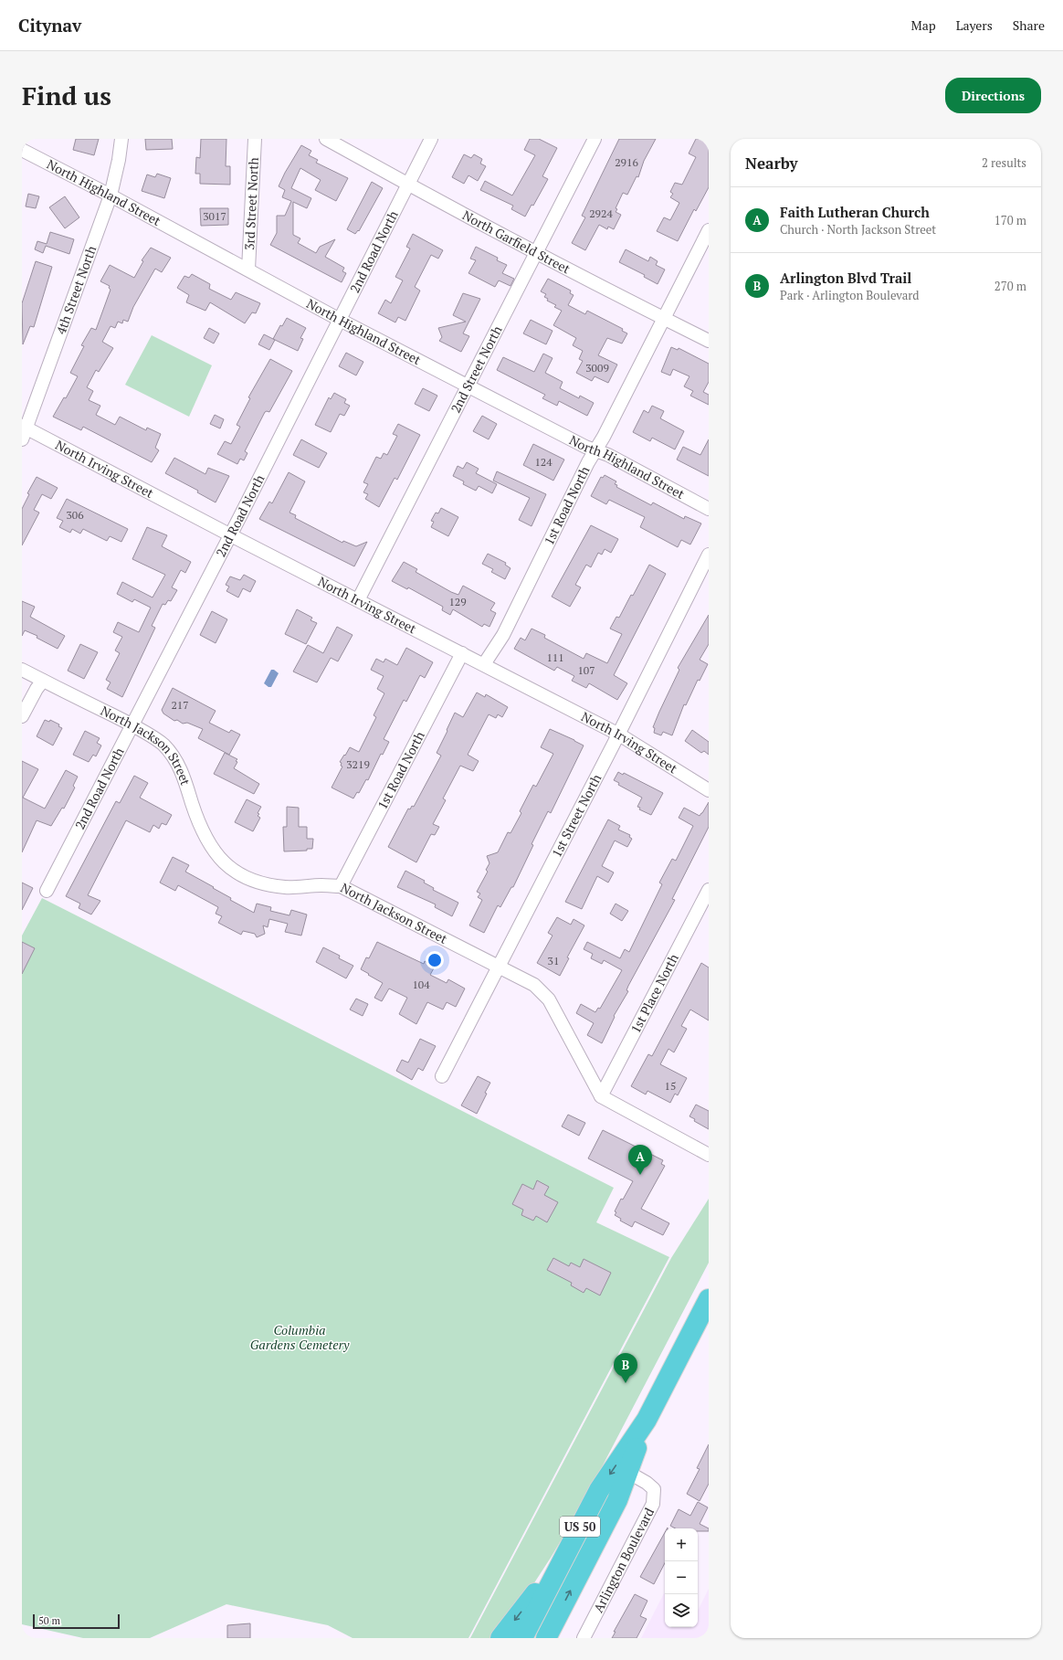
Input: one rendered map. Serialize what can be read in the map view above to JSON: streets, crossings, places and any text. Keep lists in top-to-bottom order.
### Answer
{
  "streets": {
    "highway": ["US 50"],
    "street": [
      "North Highland Street",
      "3rd Street North",
      "North Garfield Street",
      "2nd Road North",
      "4th Street North",
      "2nd Street North",
      "North Irving Street",
      "1st Road North",
      "North Jackson Street",
      "1st Street North",
      "1st Place North",
      "Arlington Boulevard"
    ]
  },
  "crossings": [
    ["North Highland Street", "3rd Street North"],
    ["North Highland Street", "2nd Road North"],
    ["North Highland Street", "4th Street North"],
    ["North Highland Street", "2nd Street North"],
    ["North Highland Street", "1st Road North"],
    ["North Garfield Street", "2nd Road North"],
    ["North Garfield Street", "2nd Street North"],
    ["North Garfield Street", "1st Road North"],
    ["2nd Road North", "North Irving Street"],
    ["2nd Road North", "North Jackson Street"],
    ["4th Street North", "North Irving Street"],
    ["2nd Street North", "North Irving Street"],
    ["North Irving Street", "1st Road North"],
    ["North Irving Street", "1st Street North"],
    ["1st Road North", "North Jackson Street"],
    ["North Jackson Street", "1st Street North"],
    ["North Jackson Street", "1st Place North"],
    ["US 50", "Arlington Boulevard"]
  ],
  "parks": ["Columbia Gardens Cemetery"],
  "house_numbers": [
    "2916",
    "2924",
    "3017",
    "3009",
    "124",
    "306",
    "129",
    "111",
    "107",
    "217",
    "3219",
    "31",
    "104",
    "15"
  ],
  "scale_bar": "50 m",
  "page": {
    "header": "Citynav",
    "nav": ["Map", "Layers", "Share"],
    "buttons": "Directions",
    "title": "Find us",
    "heading": ["Nearby", "2 results"],
    "list": [
      {
        "mark": "A",
        "name": "Faith Lutheran Church",
        "note": "Church · North Jackson Street",
        "value": "170 m"
      },
      {
        "mark": "B",
        "name": "Arlington Blvd Trail",
        "note": "Park · Arlington Boulevard",
        "value": "270 m"
      }
    ],
    "pins": ["A", "B"],
    "map_buttons": ["+", "−"],
    "scale": "50 m"
  }
}
